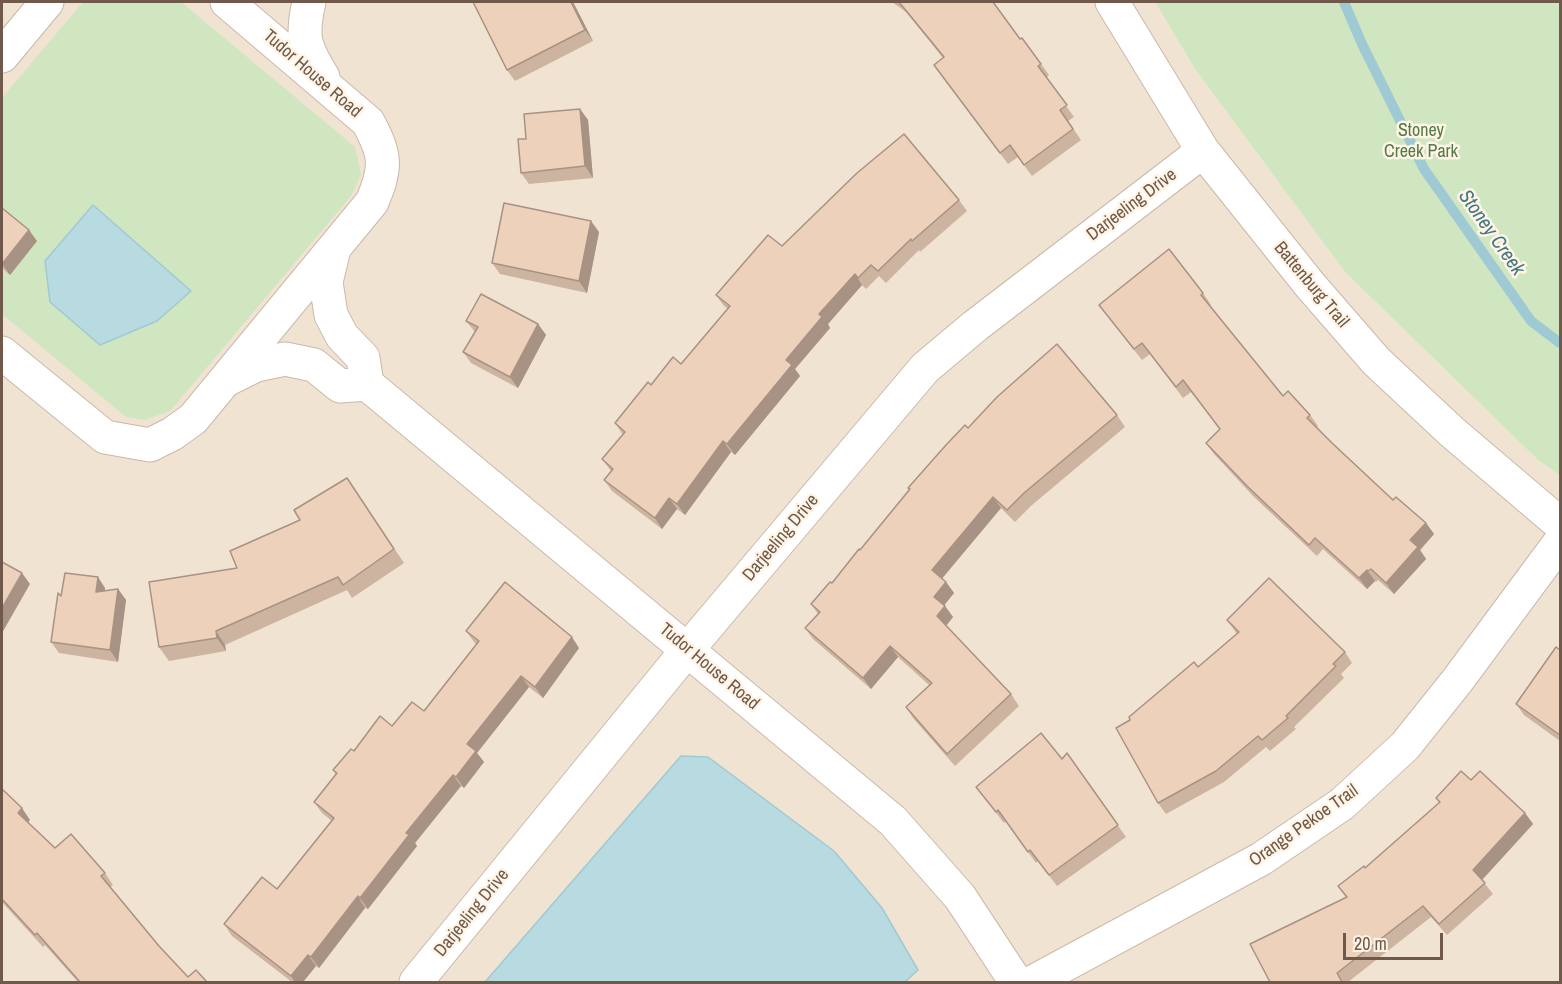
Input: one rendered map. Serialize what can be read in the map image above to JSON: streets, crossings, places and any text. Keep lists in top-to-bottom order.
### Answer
{
  "streets": {
    "street": [
      "Tudor House Road",
      "Darjeeling Drive",
      "Battenburg Trail",
      "Orange Pekoe Trail"
    ]
  },
  "crossings": [
    ["Tudor House Road", "Darjeeling Drive"],
    ["Darjeeling Drive", "Battenburg Trail"]
  ],
  "water": ["Stoney Creek"],
  "parks": ["Stoney Creek Park"],
  "scale_bar": "20 m"
}
